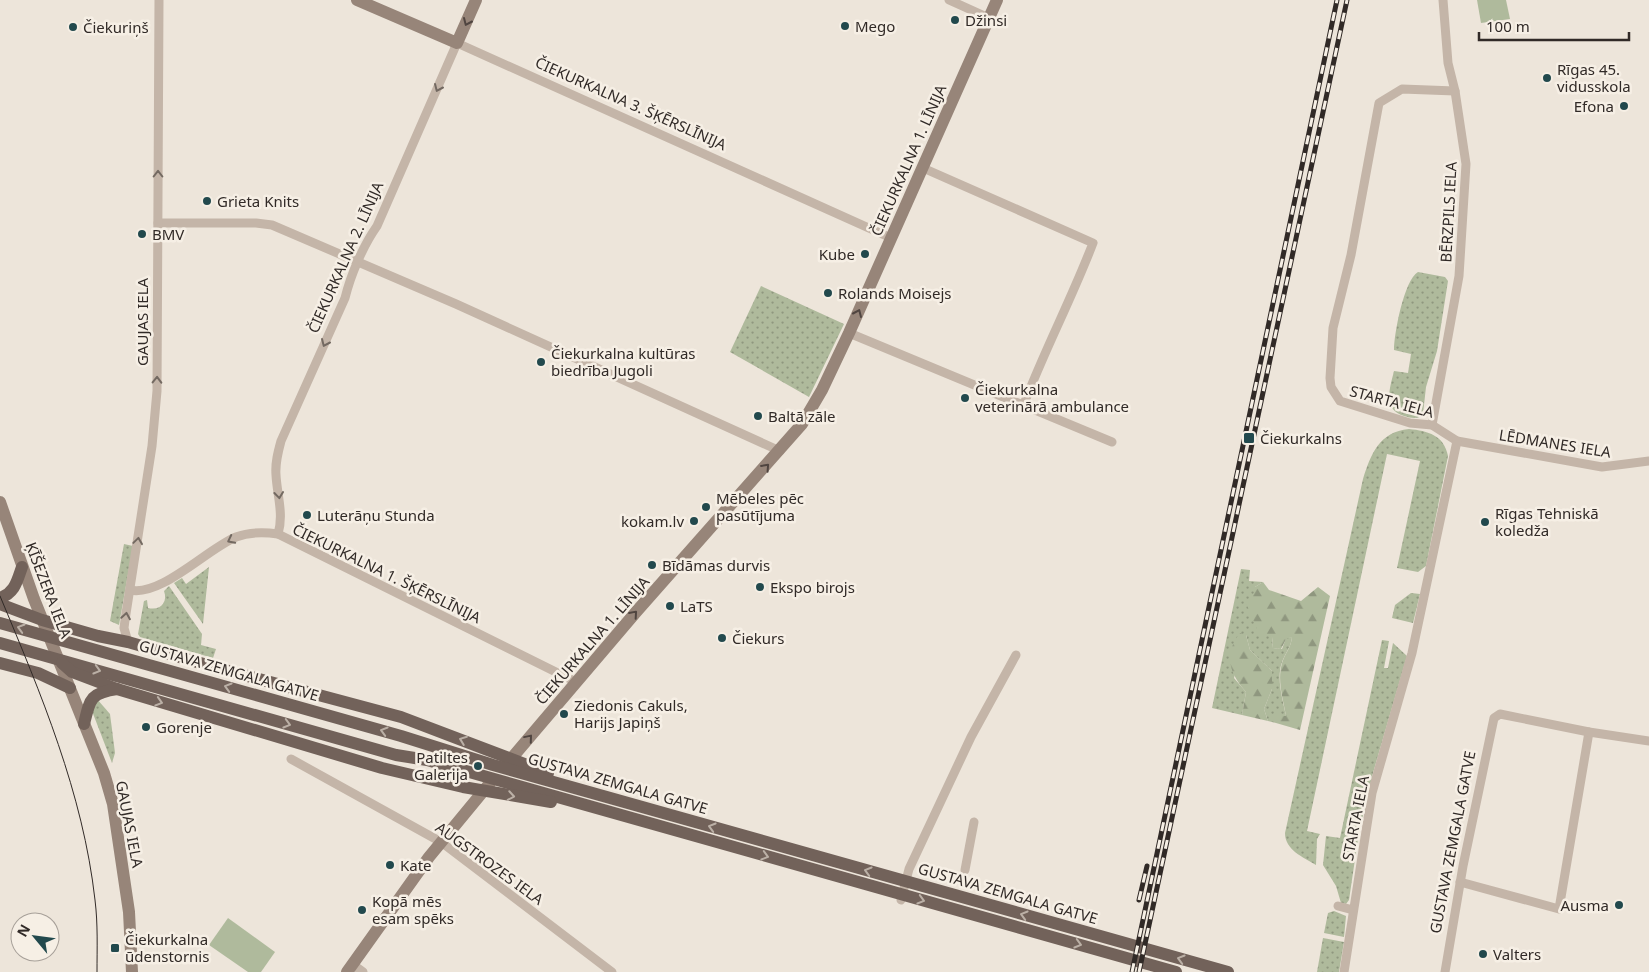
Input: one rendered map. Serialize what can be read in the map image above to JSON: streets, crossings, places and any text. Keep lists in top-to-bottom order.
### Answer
{
  "streets": {
    "main road": ["GUSTAVA ZEMGALA GATVE"],
    "street": [
      "ČIEKURKALNA 3. ŠĶĒRSLĪNIJA",
      "ČIEKURKALNA 1. LĪNIJA",
      "BĒRZPILS IELA",
      "ČIEKURKALNA 2. LĪNIJA",
      "GAUJAS IELA",
      "STARTA IELA",
      "LĒDMANES IELA",
      "ČIEKURKALNA 1. ŠĶĒRSLĪNIJA",
      "ĶĪŠEZERA IELA",
      "AUGSTROZES IELA"
    ]
  },
  "crossings": [
    ["ČIEKURKALNA 3. ŠĶĒRSLĪNIJA", "ČIEKURKALNA 1. LĪNIJA"],
    ["ČIEKURKALNA 3. ŠĶĒRSLĪNIJA", "ČIEKURKALNA 2. LĪNIJA"],
    ["ČIEKURKALNA 1. LĪNIJA", "ČIEKURKALNA 1. ŠĶĒRSLĪNIJA"],
    ["ČIEKURKALNA 1. LĪNIJA", "AUGSTROZES IELA"],
    ["BĒRZPILS IELA", "STARTA IELA"],
    ["ČIEKURKALNA 2. LĪNIJA", "ČIEKURKALNA 1. ŠĶĒRSLĪNIJA"],
    ["GAUJAS IELA", "ČIEKURKALNA 1. ŠĶĒRSLĪNIJA"],
    ["GAUJAS IELA", "ĶĪŠEZERA IELA"],
    ["STARTA IELA", "LĒDMANES IELA"]
  ],
  "one_way": ["ČIEKURKALNA 1. LĪNIJA", "ČIEKURKALNA 2. LĪNIJA", "GAUJAS IELA"],
  "places": {
    "other": [
      "Džinsi",
      "Mego",
      "Čiekuriņš",
      "Rīgas 45. vidusskola",
      "Efona",
      "Grieta Knits",
      "BMV",
      "Kube",
      "Rolands Moisejs",
      "Čiekurkalna kultūras biedrība Jugoli",
      "Čiekurkalna veterinārā ambulance",
      "Baltā zāle",
      "Mēbeles pēc pasūtījuma",
      "Luterāņu Stunda",
      "kokam.lv",
      "Rīgas Tehniskā koledža",
      "Bīdāmas durvis",
      "Ekspo birojs",
      "LaTS",
      "Čiekurs",
      "Ziedonis Cakuls, Harijs Japiņš",
      "Gorenje",
      "Patiltes Galerija",
      "Kate",
      "Ausma",
      "Kopā mēs esam spēks",
      "Valters"
    ],
    "transit": ["Čiekurkalns", "Čiekurkalna ūdenstornis"]
  },
  "scale_bar": "100 m",
  "north": "top left"
}
